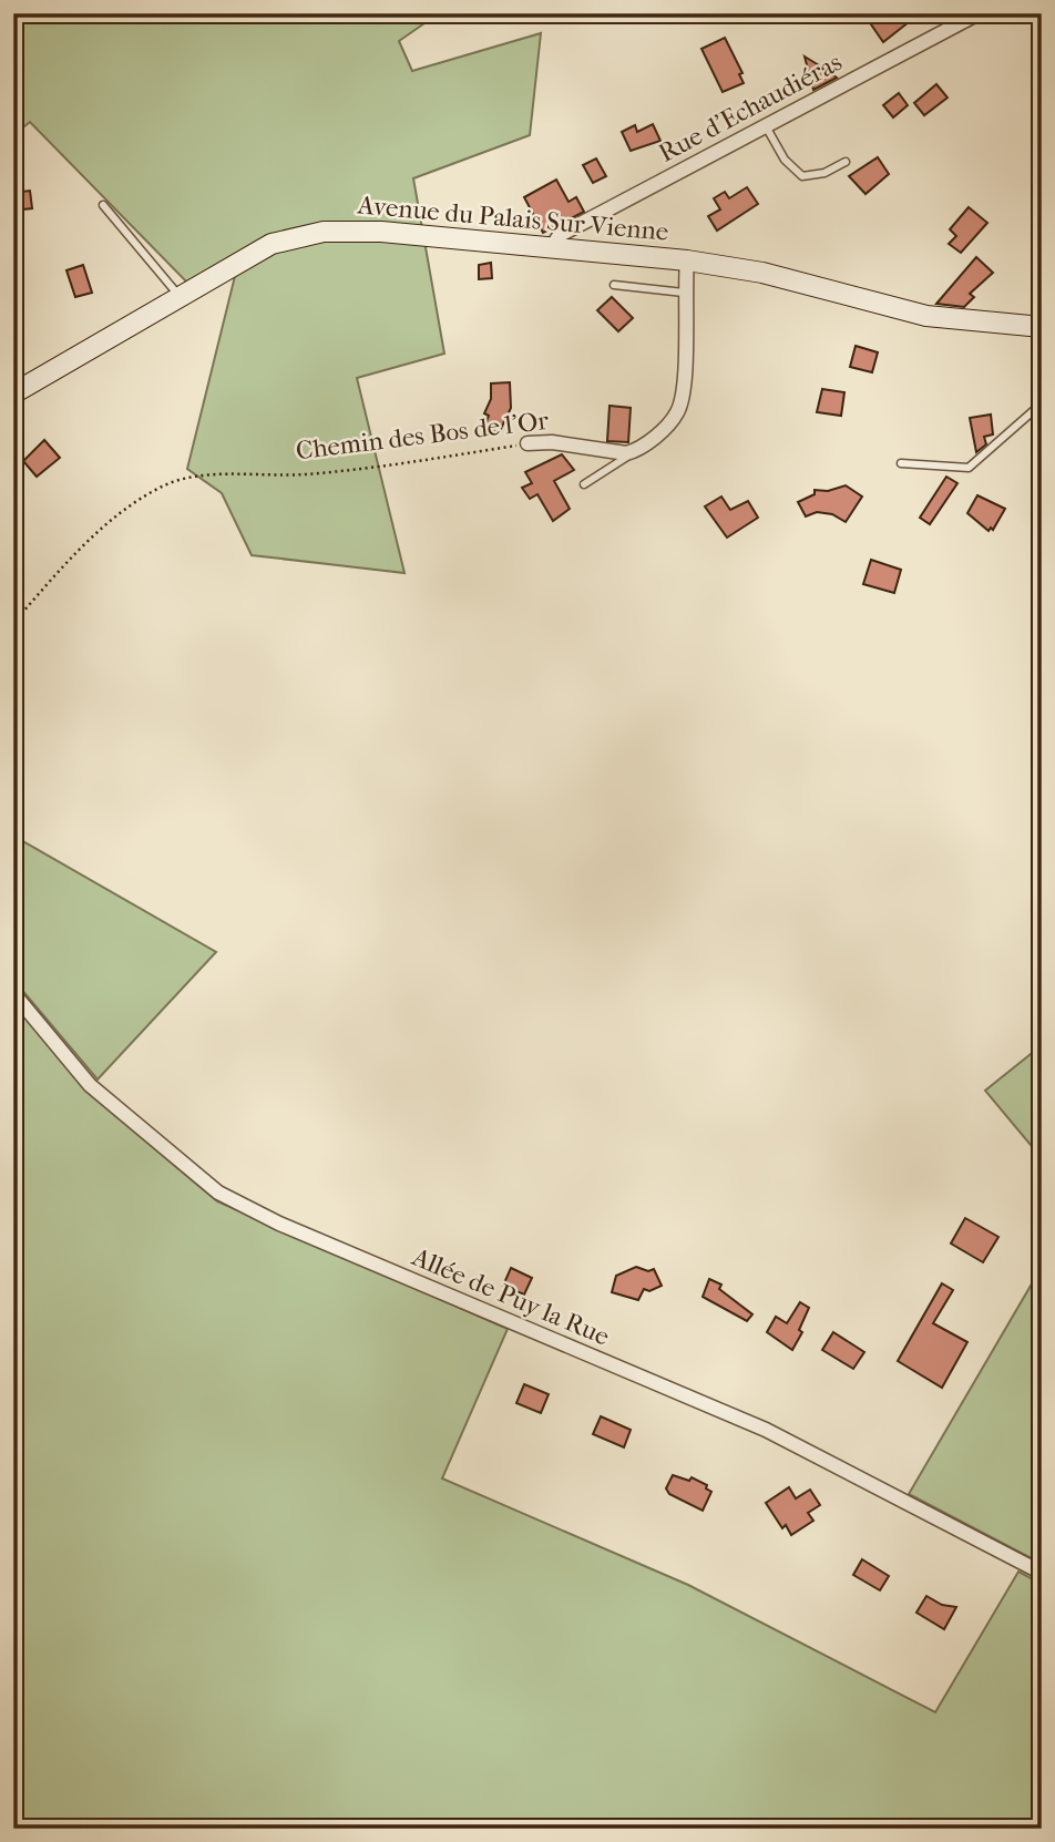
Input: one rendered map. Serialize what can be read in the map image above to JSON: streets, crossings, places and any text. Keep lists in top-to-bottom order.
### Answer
{
  "streets": {
    "main road": ["Avenue du Palais Sur Vienne"],
    "street": ["Rue d'Echaudiéras", "Chemin des Bos de l'Or", "Allée de Puy la Rue"]
  },
  "crossings": [
    ["Rue d'Echaudiéras", "Avenue du Palais Sur Vienne"]
  ]
}
